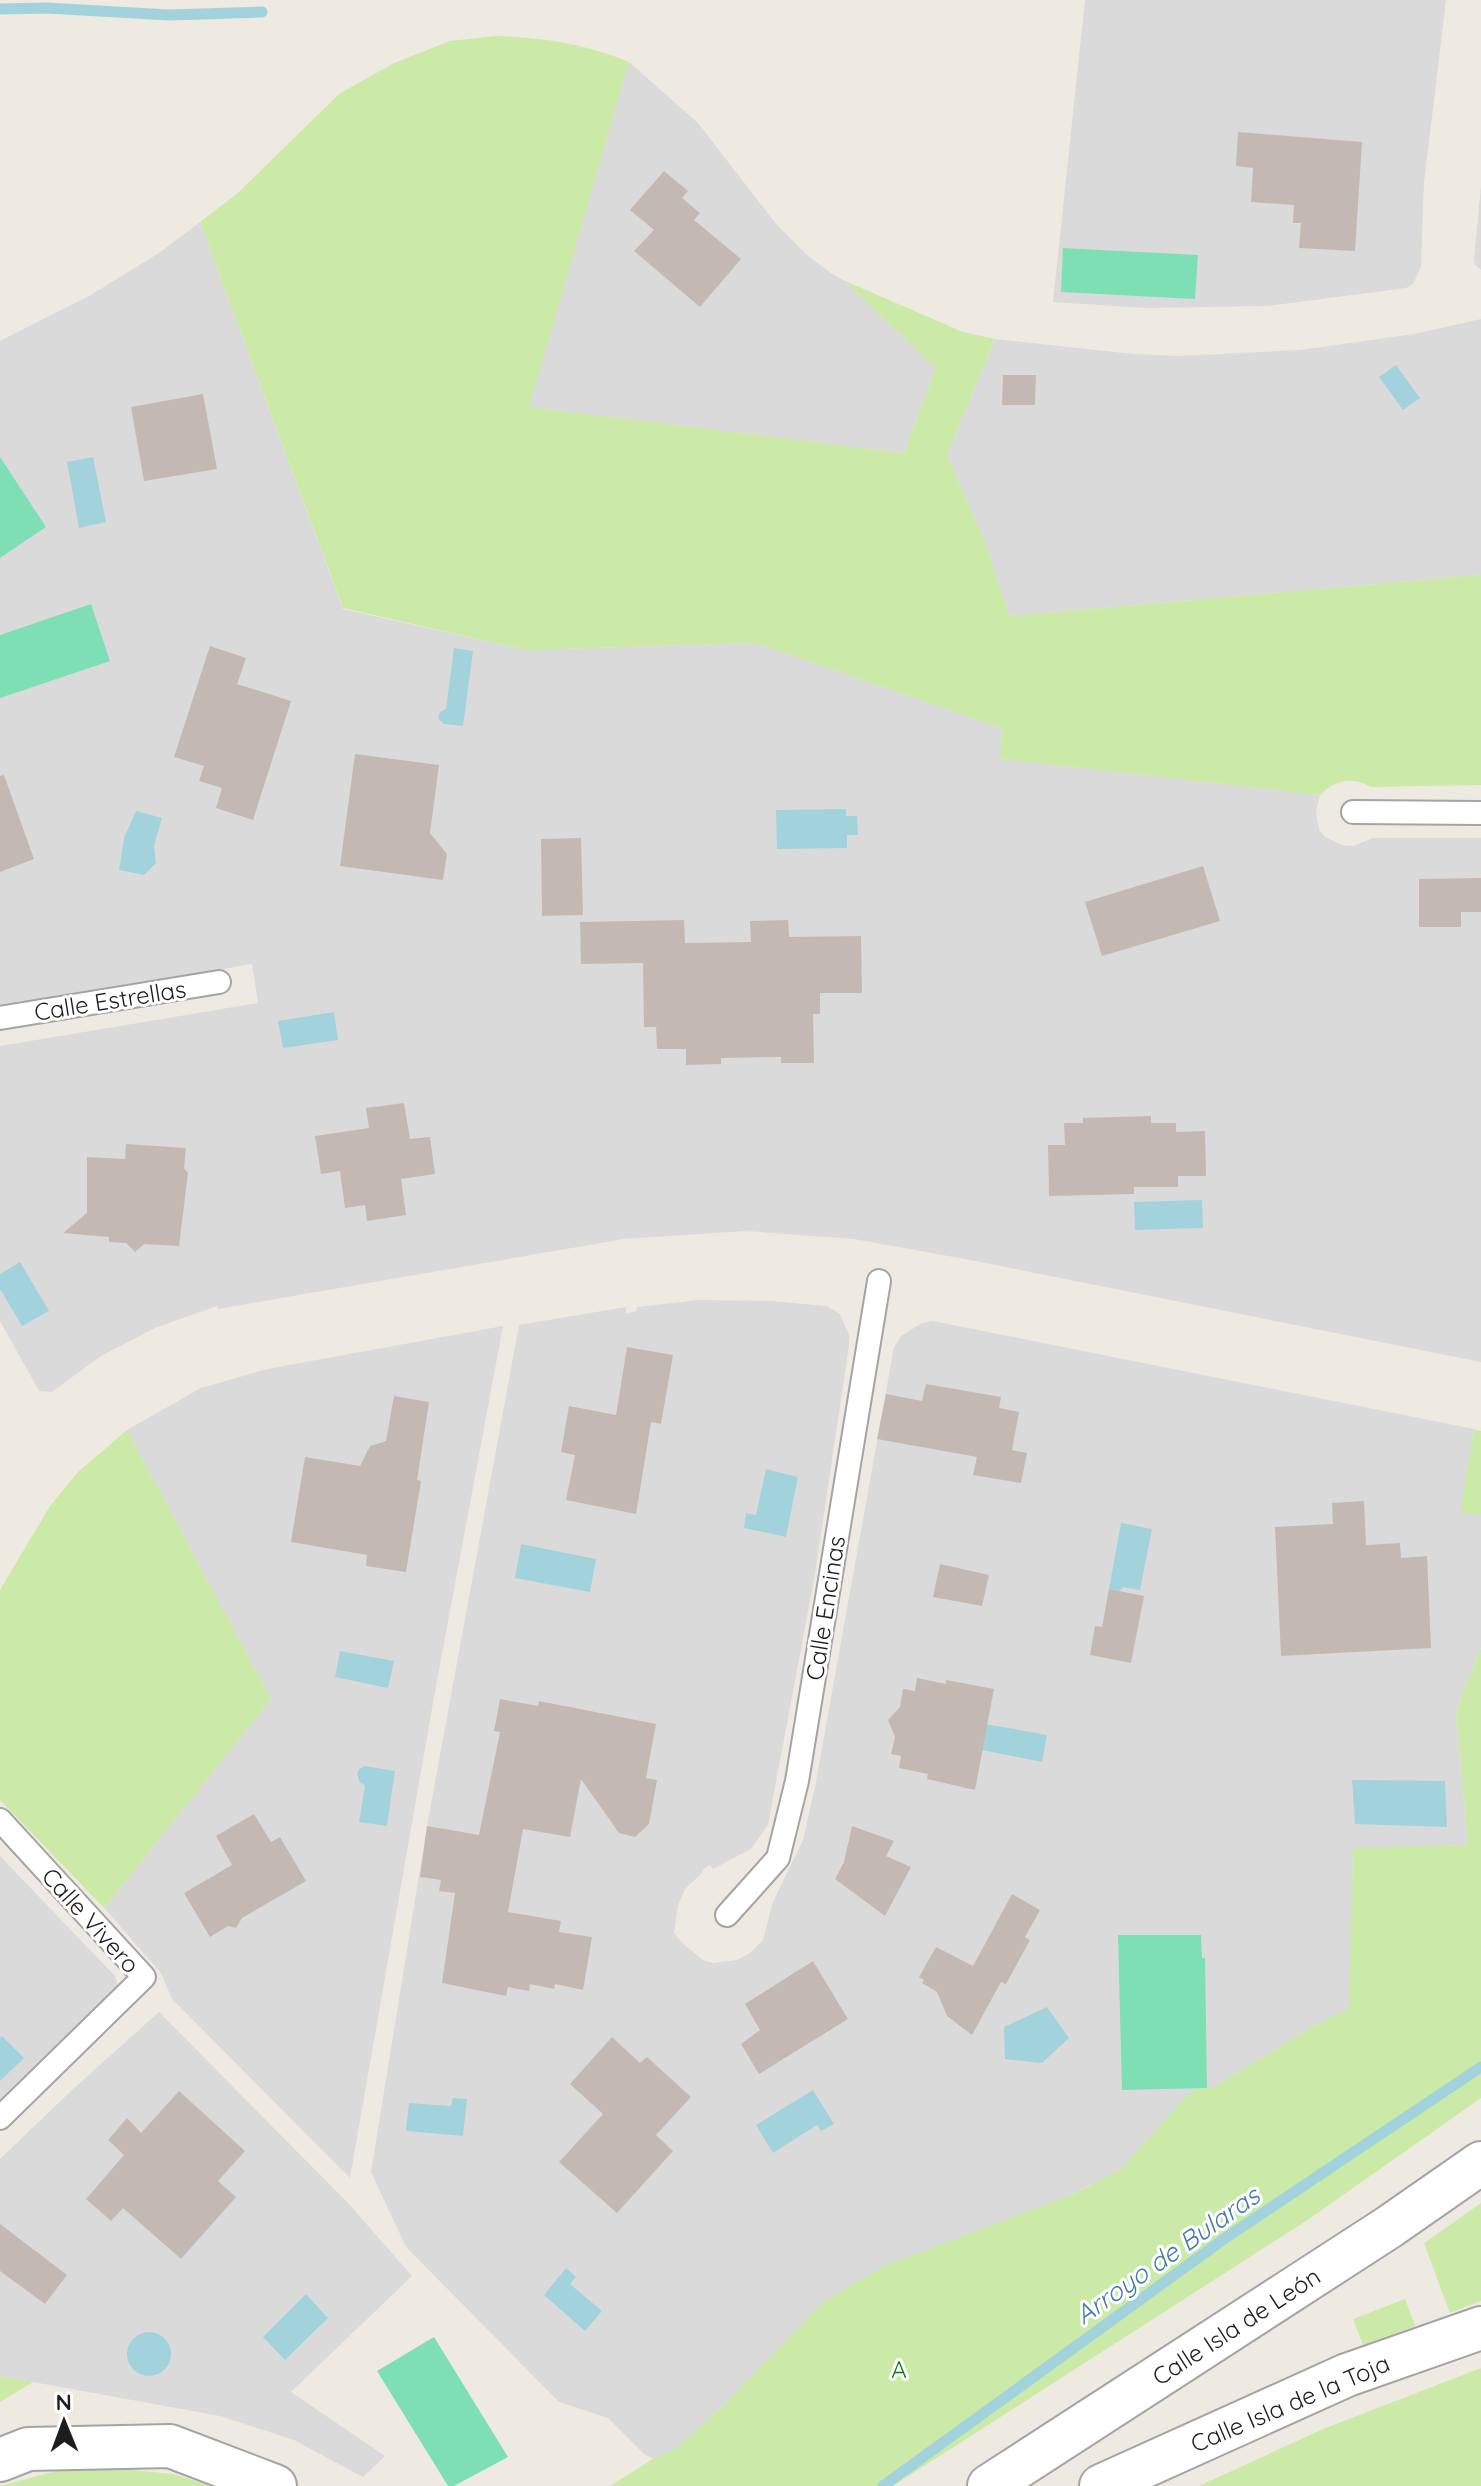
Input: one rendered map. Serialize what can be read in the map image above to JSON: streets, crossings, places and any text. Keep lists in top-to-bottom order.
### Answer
{
  "streets": {
    "street": ["Calle Isla de León", "Calle Isla de la Toja"],
    "lane": ["Calle Estrellas", "Calle Encinas", "Calle Vivero"]
  },
  "water": ["Arroyo de Bularas"],
  "parks": ["A"],
  "north": "top"
}
